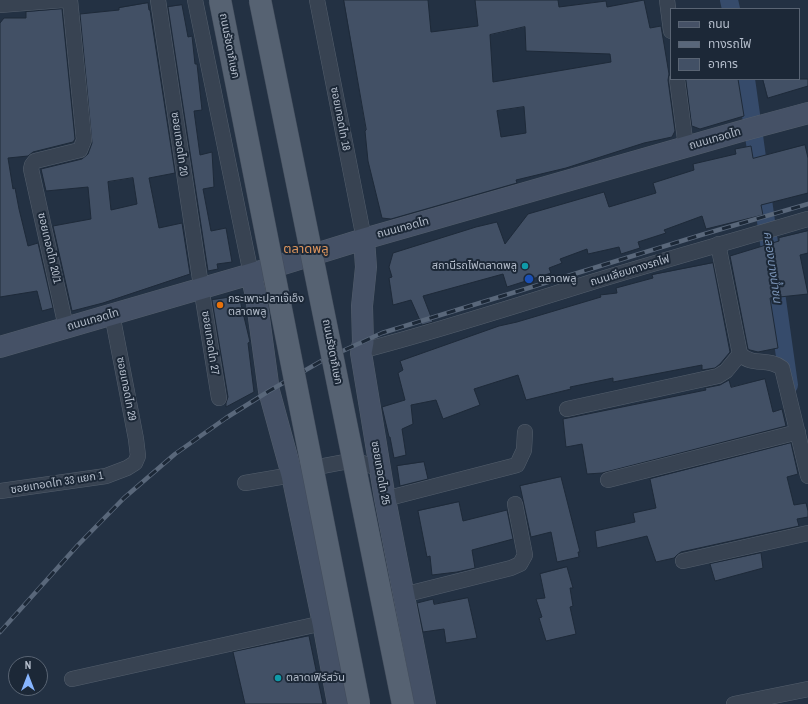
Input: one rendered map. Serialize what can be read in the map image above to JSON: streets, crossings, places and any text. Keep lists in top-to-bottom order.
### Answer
{
  "streets": {
    "main road": ["ถนนรัชดาภิเษก", "ถนนเทอดไท", "ซอยเทอดไท 25"],
    "street": [
      "ซอยเทอดไท 18",
      "ซอยเทอดไท 20",
      "ซอยเทอดไท 20/1",
      "ถนนเลียบทางรถไฟ",
      "ซอยเทอดไท 27",
      "ซอยเทอดไท 29",
      "ซอยเทอดไท 33 แยก 1"
    ]
  },
  "crossings": [
    ["ซอยเทอดไท 18", "ถนนเทอดไท"],
    ["ซอยเทอดไท 18", "ซอยเทอดไท 25"],
    ["ถนนเทอดไท", "ซอยเทอดไท 20"],
    ["ถนนเทอดไท", "ซอยเทอดไท 20/1"],
    ["ถนนเทอดไท", "ซอยเทอดไท 27"],
    ["ถนนเทอดไท", "ซอยเทอดไท 29"],
    ["ถนนเทอดไท", "ซอยเทอดไท 25"],
    ["ซอยเทอดไท 20", "ซอยเทอดไท 27"],
    ["ถนนเลียบทางรถไฟ", "ซอยเทอดไท 25"],
    ["ซอยเทอดไท 29", "ซอยเทอดไท 33 แยก 1"]
  ],
  "districts": ["ตลาดพลู"],
  "water": ["คลองบางน้ำชน"],
  "places": [
    "สถานีรถไฟตลาดพลู",
    "ตลาดพลู",
    "กระเพาะปลาเจ๊เอ็ง ตลาดพลู",
    "ตลาดเฟิร์สวัน"
  ],
  "legend": ["ถนน", "ทางรถไฟ", "อาคาร"],
  "north": "top"
}
